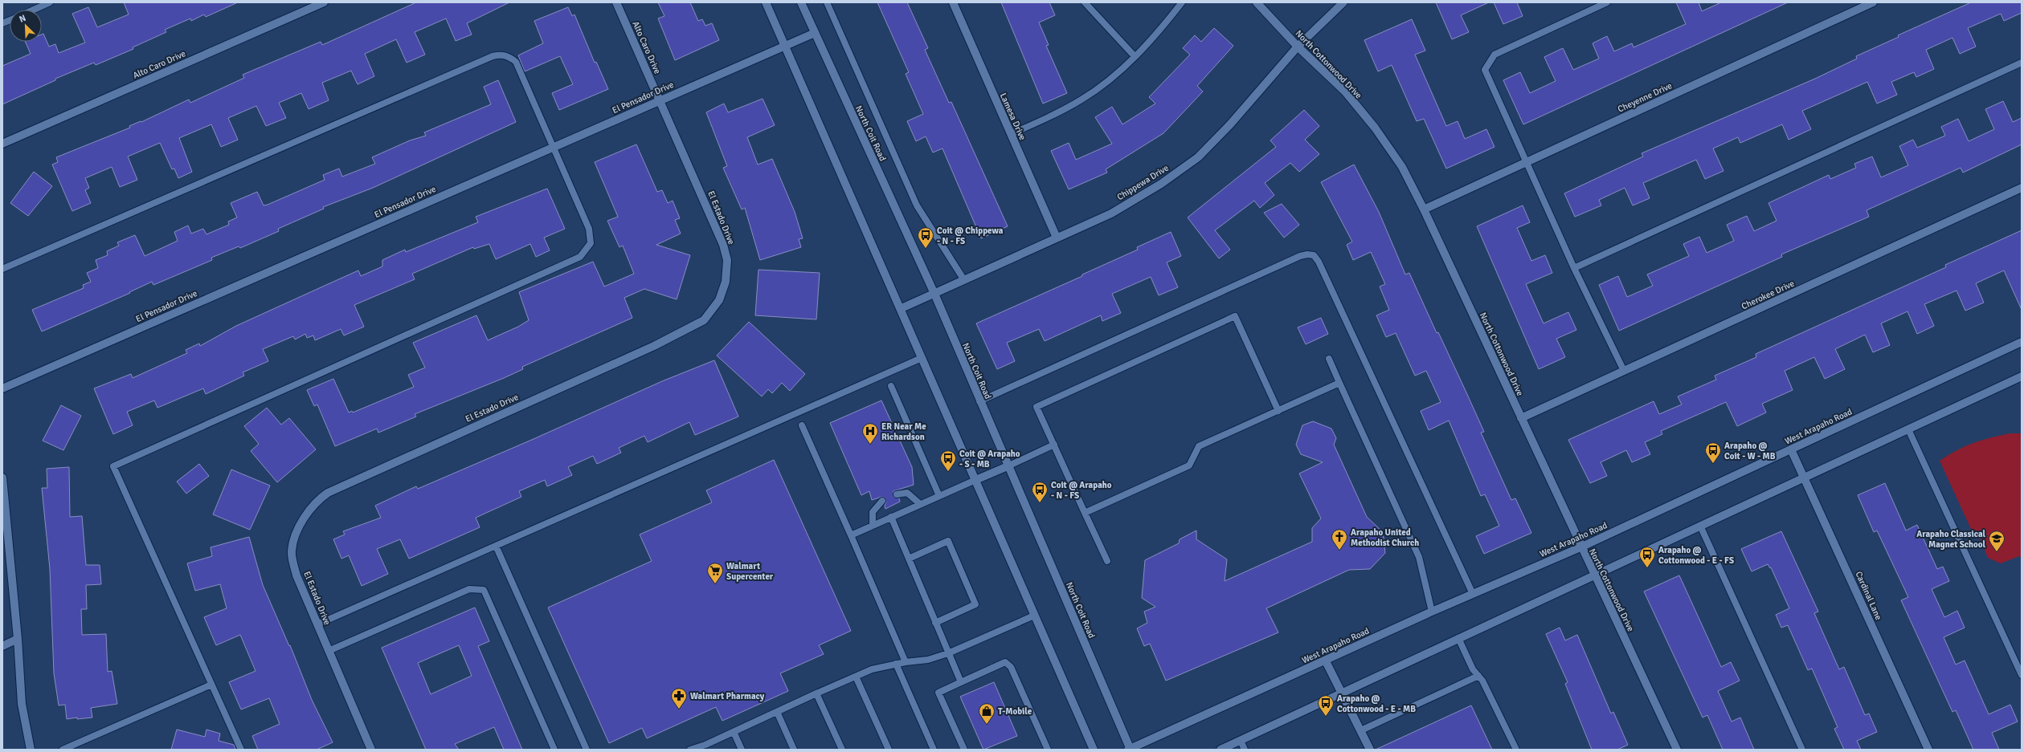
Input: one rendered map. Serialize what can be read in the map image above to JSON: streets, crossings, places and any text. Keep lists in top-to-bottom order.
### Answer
{
  "streets": {
    "street": [
      "Alto Caro Drive",
      "North Cottonwood Drive",
      "El Pensador Drive",
      "Cheyenne Drive",
      "Lamesa Drive",
      "North Coit Road",
      "Chippewa Drive",
      "El Estado Drive",
      "Cherokee Drive",
      "West Arapaho Road",
      "Cardinal Lane"
    ]
  },
  "crossings": [
    ["Alto Caro Drive", "El Pensador Drive"],
    ["Alto Caro Drive", "El Estado Drive"],
    ["North Cottonwood Drive", "Cheyenne Drive"],
    ["North Cottonwood Drive", "Chippewa Drive"],
    ["North Cottonwood Drive", "Cherokee Drive"],
    ["North Cottonwood Drive", "West Arapaho Road"],
    ["El Pensador Drive", "North Coit Road"],
    ["El Pensador Drive", "El Estado Drive"],
    ["Lamesa Drive", "Chippewa Drive"],
    ["North Coit Road", "Chippewa Drive"],
    ["North Coit Road", "West Arapaho Road"],
    ["West Arapaho Road", "Cardinal Lane"]
  ],
  "places": {
    "bus stop": [
      "Coit @ Chippewa - N - FS",
      "Arapaho @ Coit - W - MB",
      "Coit @ Arapaho - S - MB",
      "Coit @ Arapaho - N - FS",
      "Arapaho @ Cottonwood - E - FS",
      "Arapaho @ Cottonwood - E - MB"
    ],
    "hospital": ["ER Near Me Richardson"],
    "church": ["Arapaho United Methodist Church"],
    "school or university": ["Arapaho Classical Magnet School"],
    "supermarket": ["Walmart Supercenter"],
    "pharmacy": ["Walmart Pharmacy"],
    "shop": ["T-Mobile"]
  },
  "north": "top left"
}
